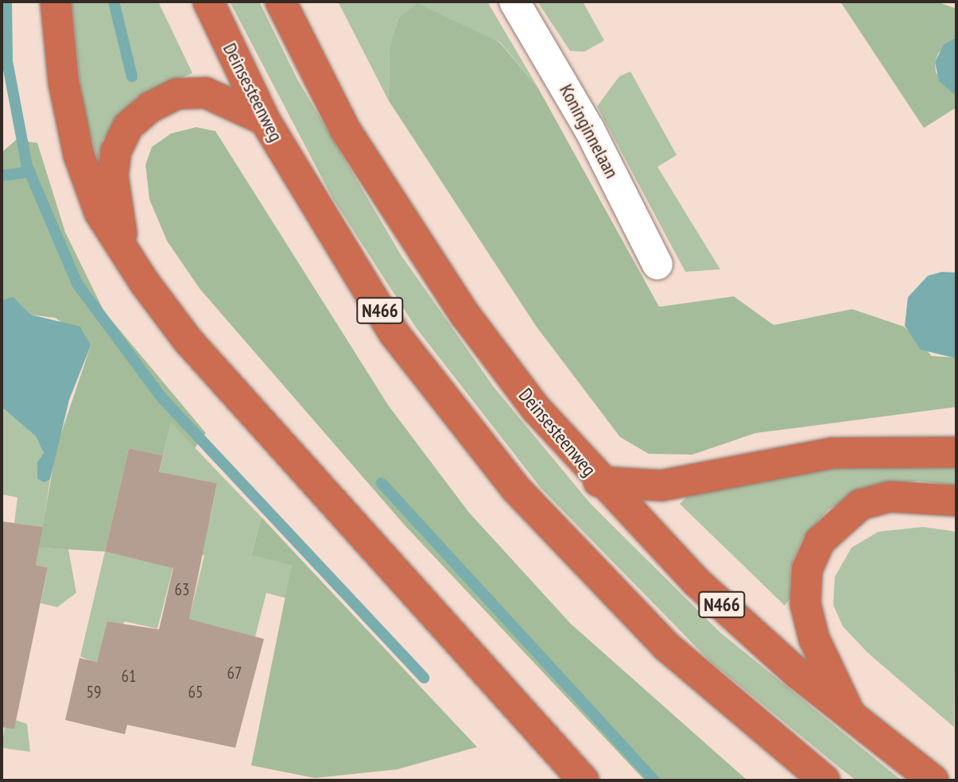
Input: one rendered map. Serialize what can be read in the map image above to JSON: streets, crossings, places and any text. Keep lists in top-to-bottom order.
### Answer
{
  "streets": {
    "highway": ["Deinsesteenweg", "N466"],
    "street": ["Koninginnelaan"]
  },
  "house_numbers": [
    "63",
    "67",
    "61",
    "59",
    "65"
  ]
}
